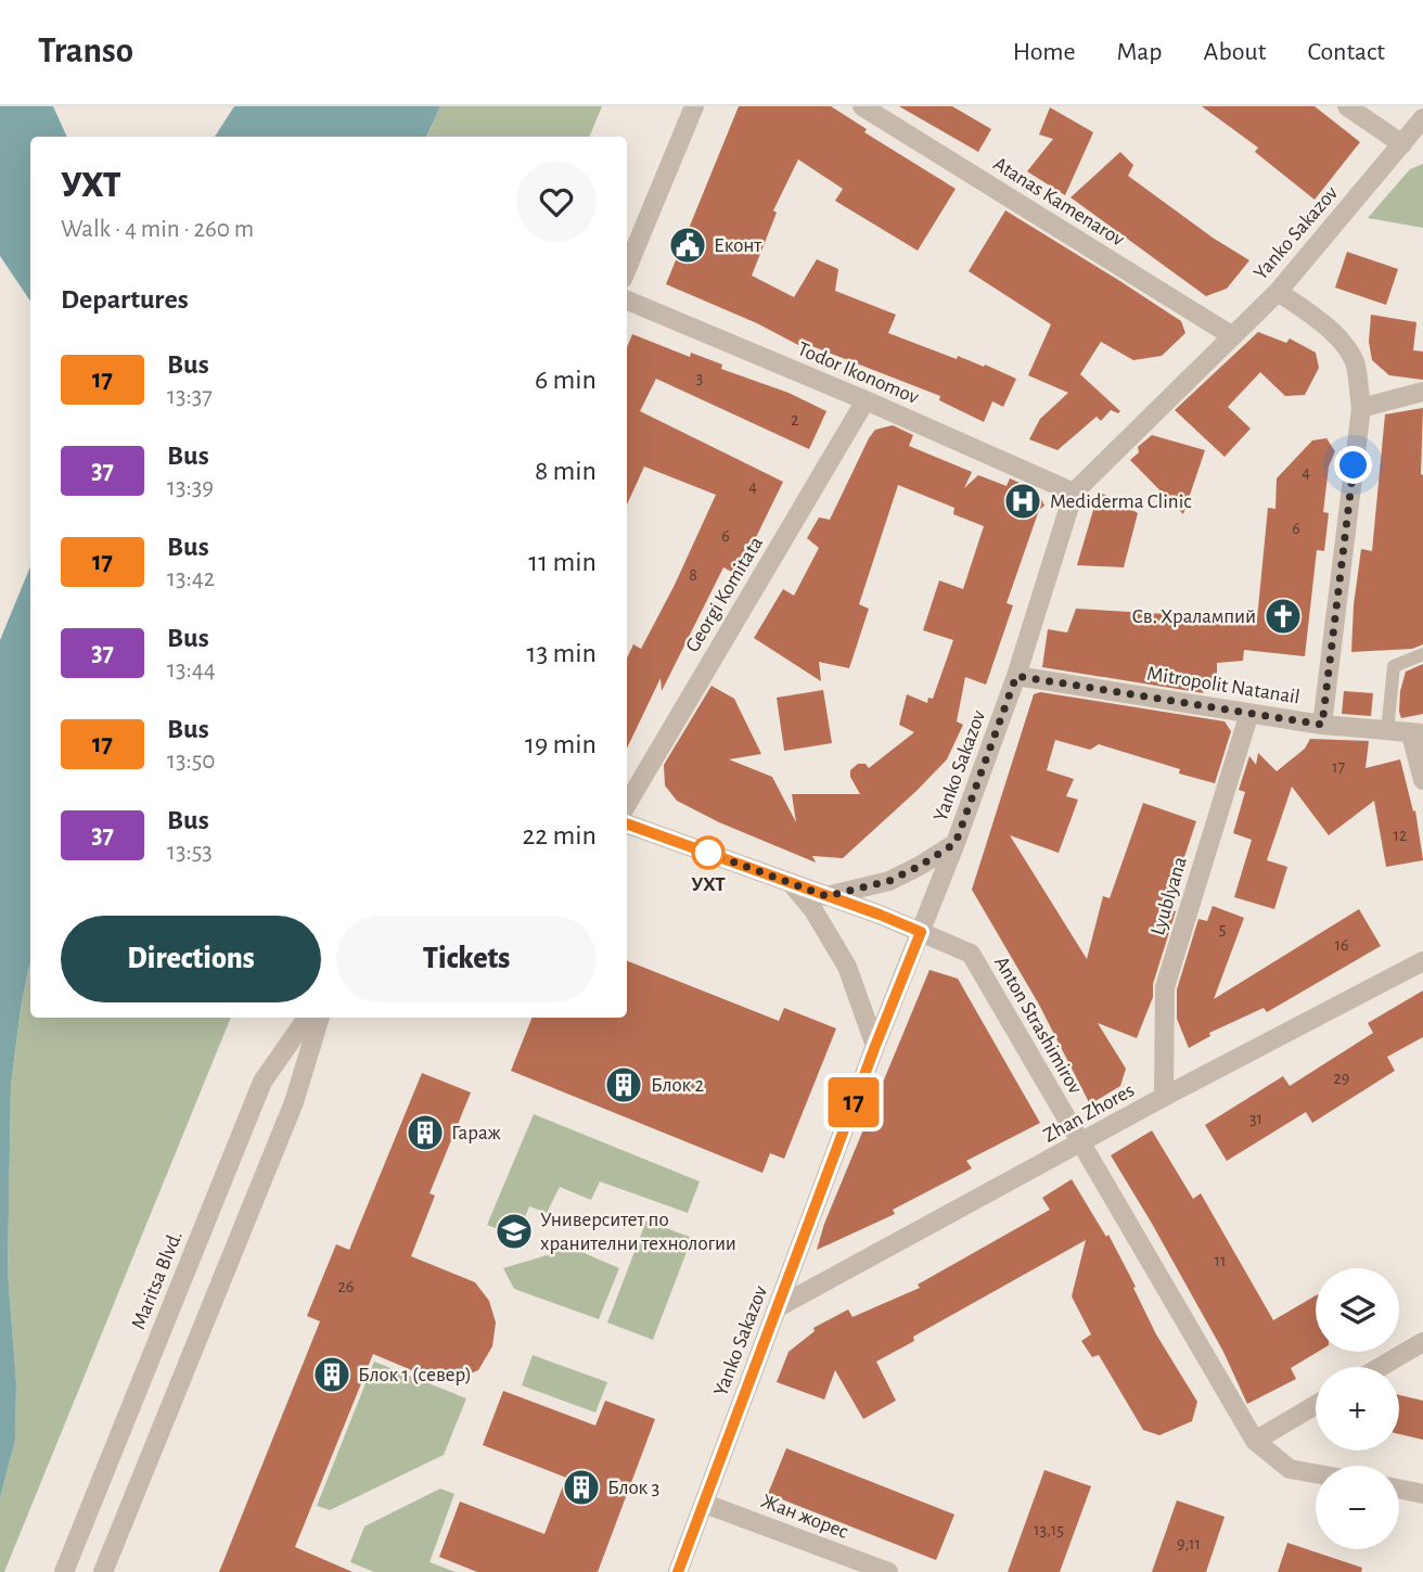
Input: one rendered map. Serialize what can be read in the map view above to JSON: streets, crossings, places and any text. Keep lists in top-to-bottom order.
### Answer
{
  "streets": {
    "street": [
      "Atanas Kamenarov",
      "Yanko Sakazov",
      "Todor Ikonomov",
      "Georgi Komitata",
      "Mitropolit Natanail",
      "Lyublyana",
      "Anton Strashimirov",
      "Zhan Zhores",
      "Maritsa Blvd.",
      "Жан жорес"
    ]
  },
  "crossings": [
    ["Atanas Kamenarov", "Yanko Sakazov"],
    ["Yanko Sakazov", "Todor Ikonomov"],
    ["Yanko Sakazov", "Mitropolit Natanail"],
    ["Yanko Sakazov", "Anton Strashimirov"],
    ["Yanko Sakazov", "Zhan Zhores"],
    ["Yanko Sakazov", "Жан жорес"],
    ["Todor Ikonomov", "Georgi Komitata"],
    ["Mitropolit Natanail", "Lyublyana"],
    ["Lyublyana", "Zhan Zhores"],
    ["Anton Strashimirov", "Zhan Zhores"]
  ],
  "places": {
    "public building": ["Еконт"],
    "hospital": ["Mediderma Clinic"],
    "church": ["Св. Хралампий"],
    "other": ["УХТ"],
    "building": [
      "Блок 2",
      "Гараж",
      "Блок 1 (север)",
      "Блок 3"
    ],
    "school or university": ["Университет по хранителни технологии"]
  },
  "lines": ["bus line 17"],
  "house_numbers": [
    "3",
    "2",
    "4",
    "4",
    "6",
    "6",
    "8",
    "17",
    "12",
    "5",
    "16",
    "29",
    "31",
    "11",
    "26",
    "13,15",
    "9,11"
  ],
  "page": {
    "header": "Transo",
    "nav": [
      "Home",
      "Map",
      "About",
      "Contact"
    ],
    "on_map": "17",
    "heading": [
      ["УХТ", "Walk · 4 min · 260 m"],
      "Departures"
    ],
    "list": [
      {
        "mark": "17",
        "name": "Bus",
        "note": "13:37",
        "value": "6 min"
      },
      {
        "mark": "37",
        "name": "Bus",
        "note": "13:39",
        "value": "8 min"
      },
      {
        "mark": "17",
        "name": "Bus",
        "note": "13:42",
        "value": "11 min"
      },
      {
        "mark": "37",
        "name": "Bus",
        "note": "13:44",
        "value": "13 min"
      },
      {
        "mark": "17",
        "name": "Bus",
        "note": "13:50",
        "value": "19 min"
      },
      {
        "mark": "37",
        "name": "Bus",
        "note": "13:53",
        "value": "22 min"
      }
    ],
    "buttons": ["Directions", "Tickets"],
    "map_buttons": ["+", "−"]
  }
}
